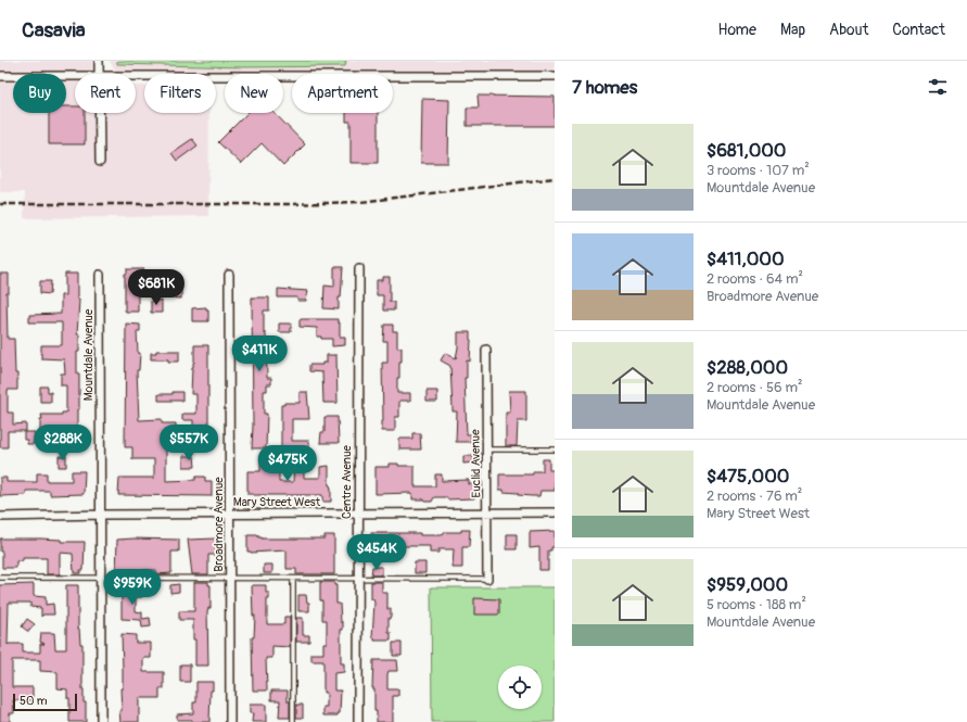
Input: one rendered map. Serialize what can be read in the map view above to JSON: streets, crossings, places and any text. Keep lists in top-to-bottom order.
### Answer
{
  "streets": {
    "street": [
      "Mountdale Avenue",
      "Euclid Avenue",
      "Centre Avenue",
      "Mary Street West",
      "Broadmore Avenue"
    ]
  },
  "crossings": [
    ["Mountdale Avenue", "Mary Street West"],
    ["Euclid Avenue", "Mary Street West"],
    ["Centre Avenue", "Mary Street West"],
    ["Mary Street West", "Broadmore Avenue"]
  ],
  "scale_bar": "50 m",
  "page": {
    "header": "Casavia",
    "nav": [
      "Home",
      "Map",
      "About",
      "Contact"
    ],
    "heading": "7 homes",
    "chip": [
      "Buy",
      "Rent",
      "Filters",
      "New",
      "Apartment"
    ],
    "list": [
      {
        "name": "$681,000",
        "note": "3 rooms · 107 m² · Mountdale Avenue"
      },
      {
        "name": "$411,000",
        "note": "2 rooms · 64 m² · Broadmore Avenue"
      },
      {
        "name": "$288,000",
        "note": "2 rooms · 56 m² · Mountdale Avenue"
      },
      {
        "name": "$475,000",
        "note": "2 rooms · 76 m² · Mary Street West"
      },
      {
        "name": "$959,000",
        "note": "5 rooms · 188 m² · Mountdale Avenue"
      }
    ],
    "price": [
      "$681K",
      "$411K",
      "$288K",
      "$557K",
      "$475K",
      "$454K",
      "$959K"
    ],
    "scale": "50 m"
  }
}
